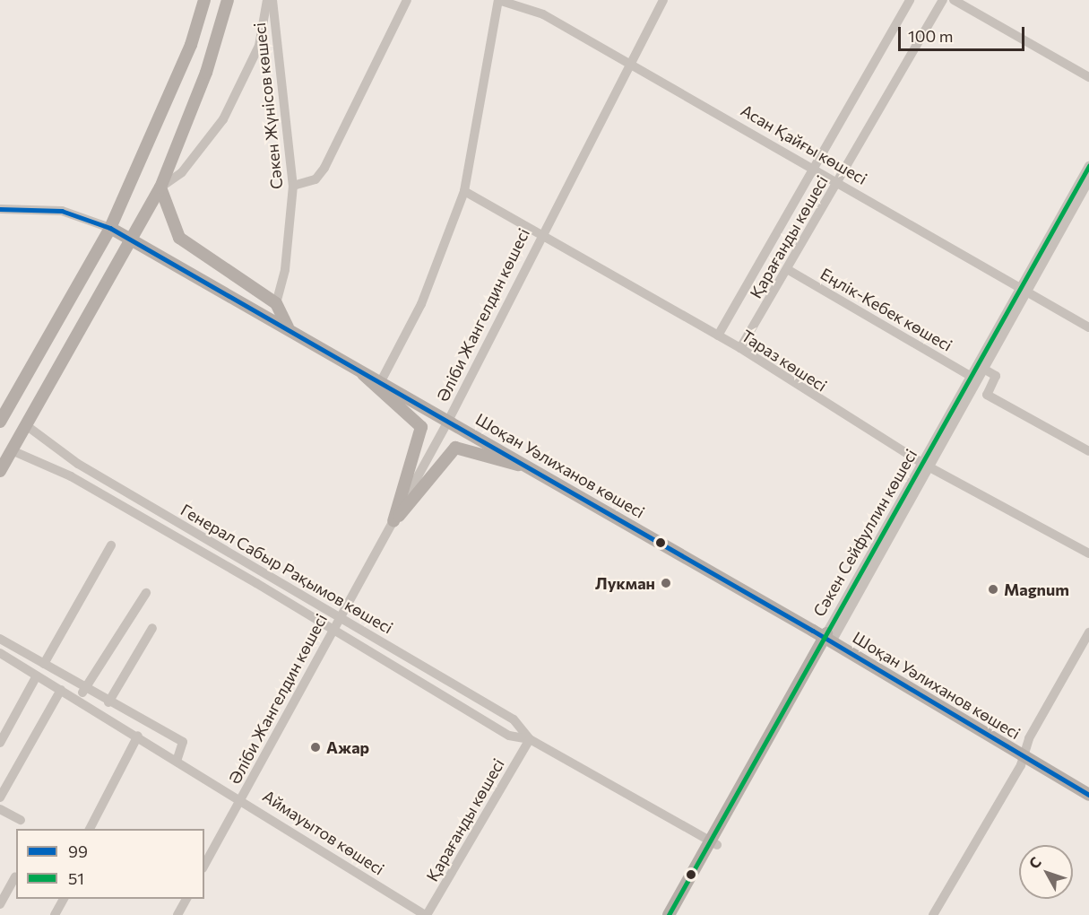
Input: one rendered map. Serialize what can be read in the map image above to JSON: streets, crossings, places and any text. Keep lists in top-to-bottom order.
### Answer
{
  "streets": {
    "main road": ["Шоқан Уәлиханов көшесі", "Сәкен Сейфуллин көшесі"],
    "street": [
      "Сәкен Жүнісов көшесі",
      "Асан Қайғы көшесі",
      "Қарағанды көшесі",
      "Еңлік-Кебек көшесі",
      "Әліби Жангелдин көшесі",
      "Тараз көшесі",
      "Генерал Сабыр Рақымов көшесі",
      "Аймауытов көшесі"
    ]
  },
  "crossings": [
    ["Асан Қайғы көшесі", "Қарағанды көшесі"],
    ["Асан Қайғы көшесі", "Әліби Жангелдин көшесі"],
    ["Асан Қайғы көшесі", "Сәкен Сейфуллин көшесі"],
    ["Қарағанды көшесі", "Еңлік-Кебек көшесі"],
    ["Қарағанды көшесі", "Тараз көшесі"],
    ["Қарағанды көшесі", "Генерал Сабыр Рақымов көшесі"],
    ["Қарағанды көшесі", "Аймауытов көшесі"],
    ["Еңлік-Кебек көшесі", "Сәкен Сейфуллин көшесі"],
    ["Әліби Жангелдин көшесі", "Тараз көшесі"],
    ["Әліби Жангелдин көшесі", "Шоқан Уәлиханов көшесі"],
    ["Әліби Жангелдин көшесі", "Генерал Сабыр Рақымов көшесі"],
    ["Әліби Жангелдин көшесі", "Аймауытов көшесі"],
    ["Тараз көшесі", "Сәкен Сейфуллин көшесі"],
    ["Шоқан Уәлиханов көшесі", "Сәкен Сейфуллин көшесі"],
    ["Сәкен Сейфуллин көшесі", "Генерал Сабыр Рақымов көшесі"]
  ],
  "places": ["Лукман", "Magnum", "Ажар"],
  "lines": ["transit line 51", "transit line 99"],
  "legend": ["99", "51"],
  "scale_bar": "100 m",
  "north": "top left"
}
